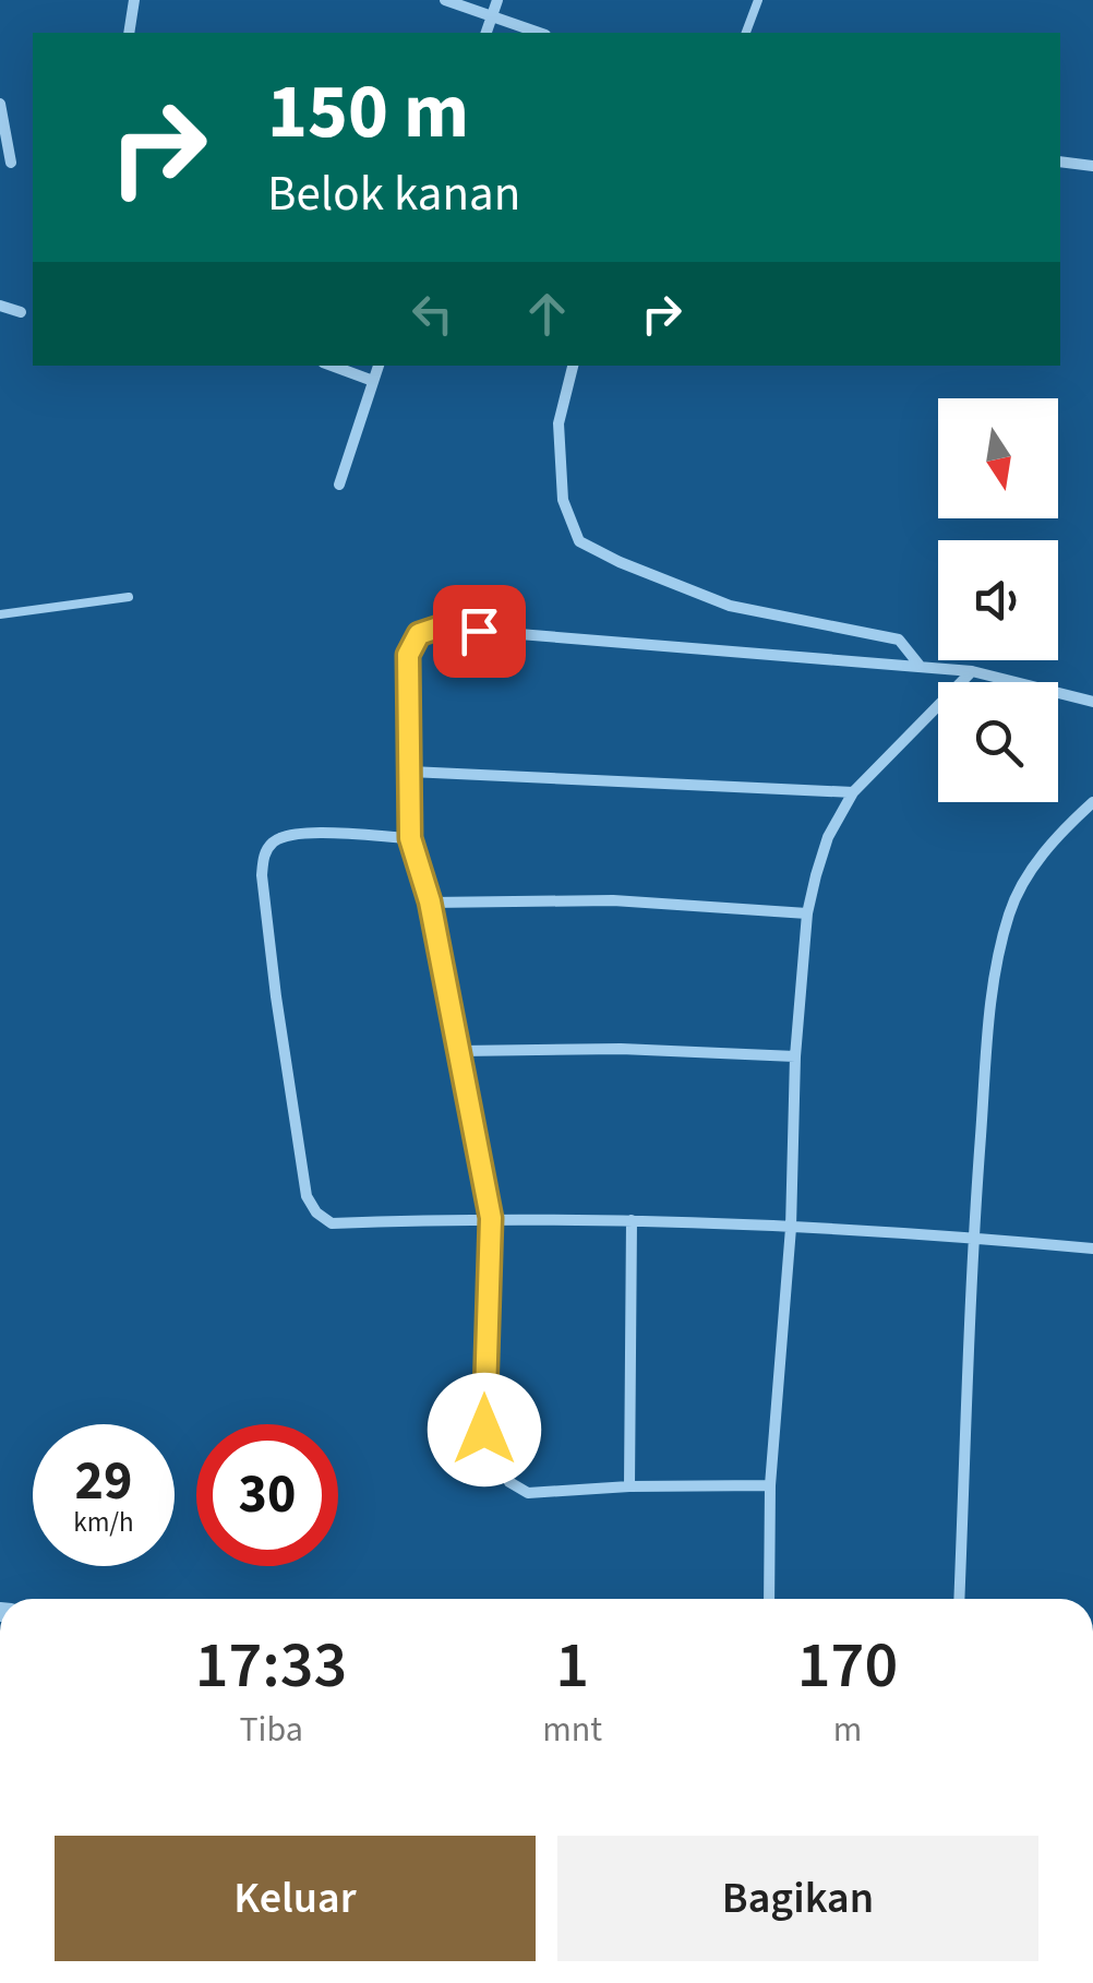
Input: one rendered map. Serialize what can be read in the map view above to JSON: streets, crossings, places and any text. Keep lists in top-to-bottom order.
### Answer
{
  "north": "bottom",
  "page": {
    "turn": ["150 m", "Belok kanan"],
    "speed": "29 km/h",
    "limit": "30",
    "eta": [
      "17:33",
      "Tiba",
      "1",
      "mnt",
      "170",
      "m"
    ],
    "buttons": ["Keluar", "Bagikan"]
  }
}
